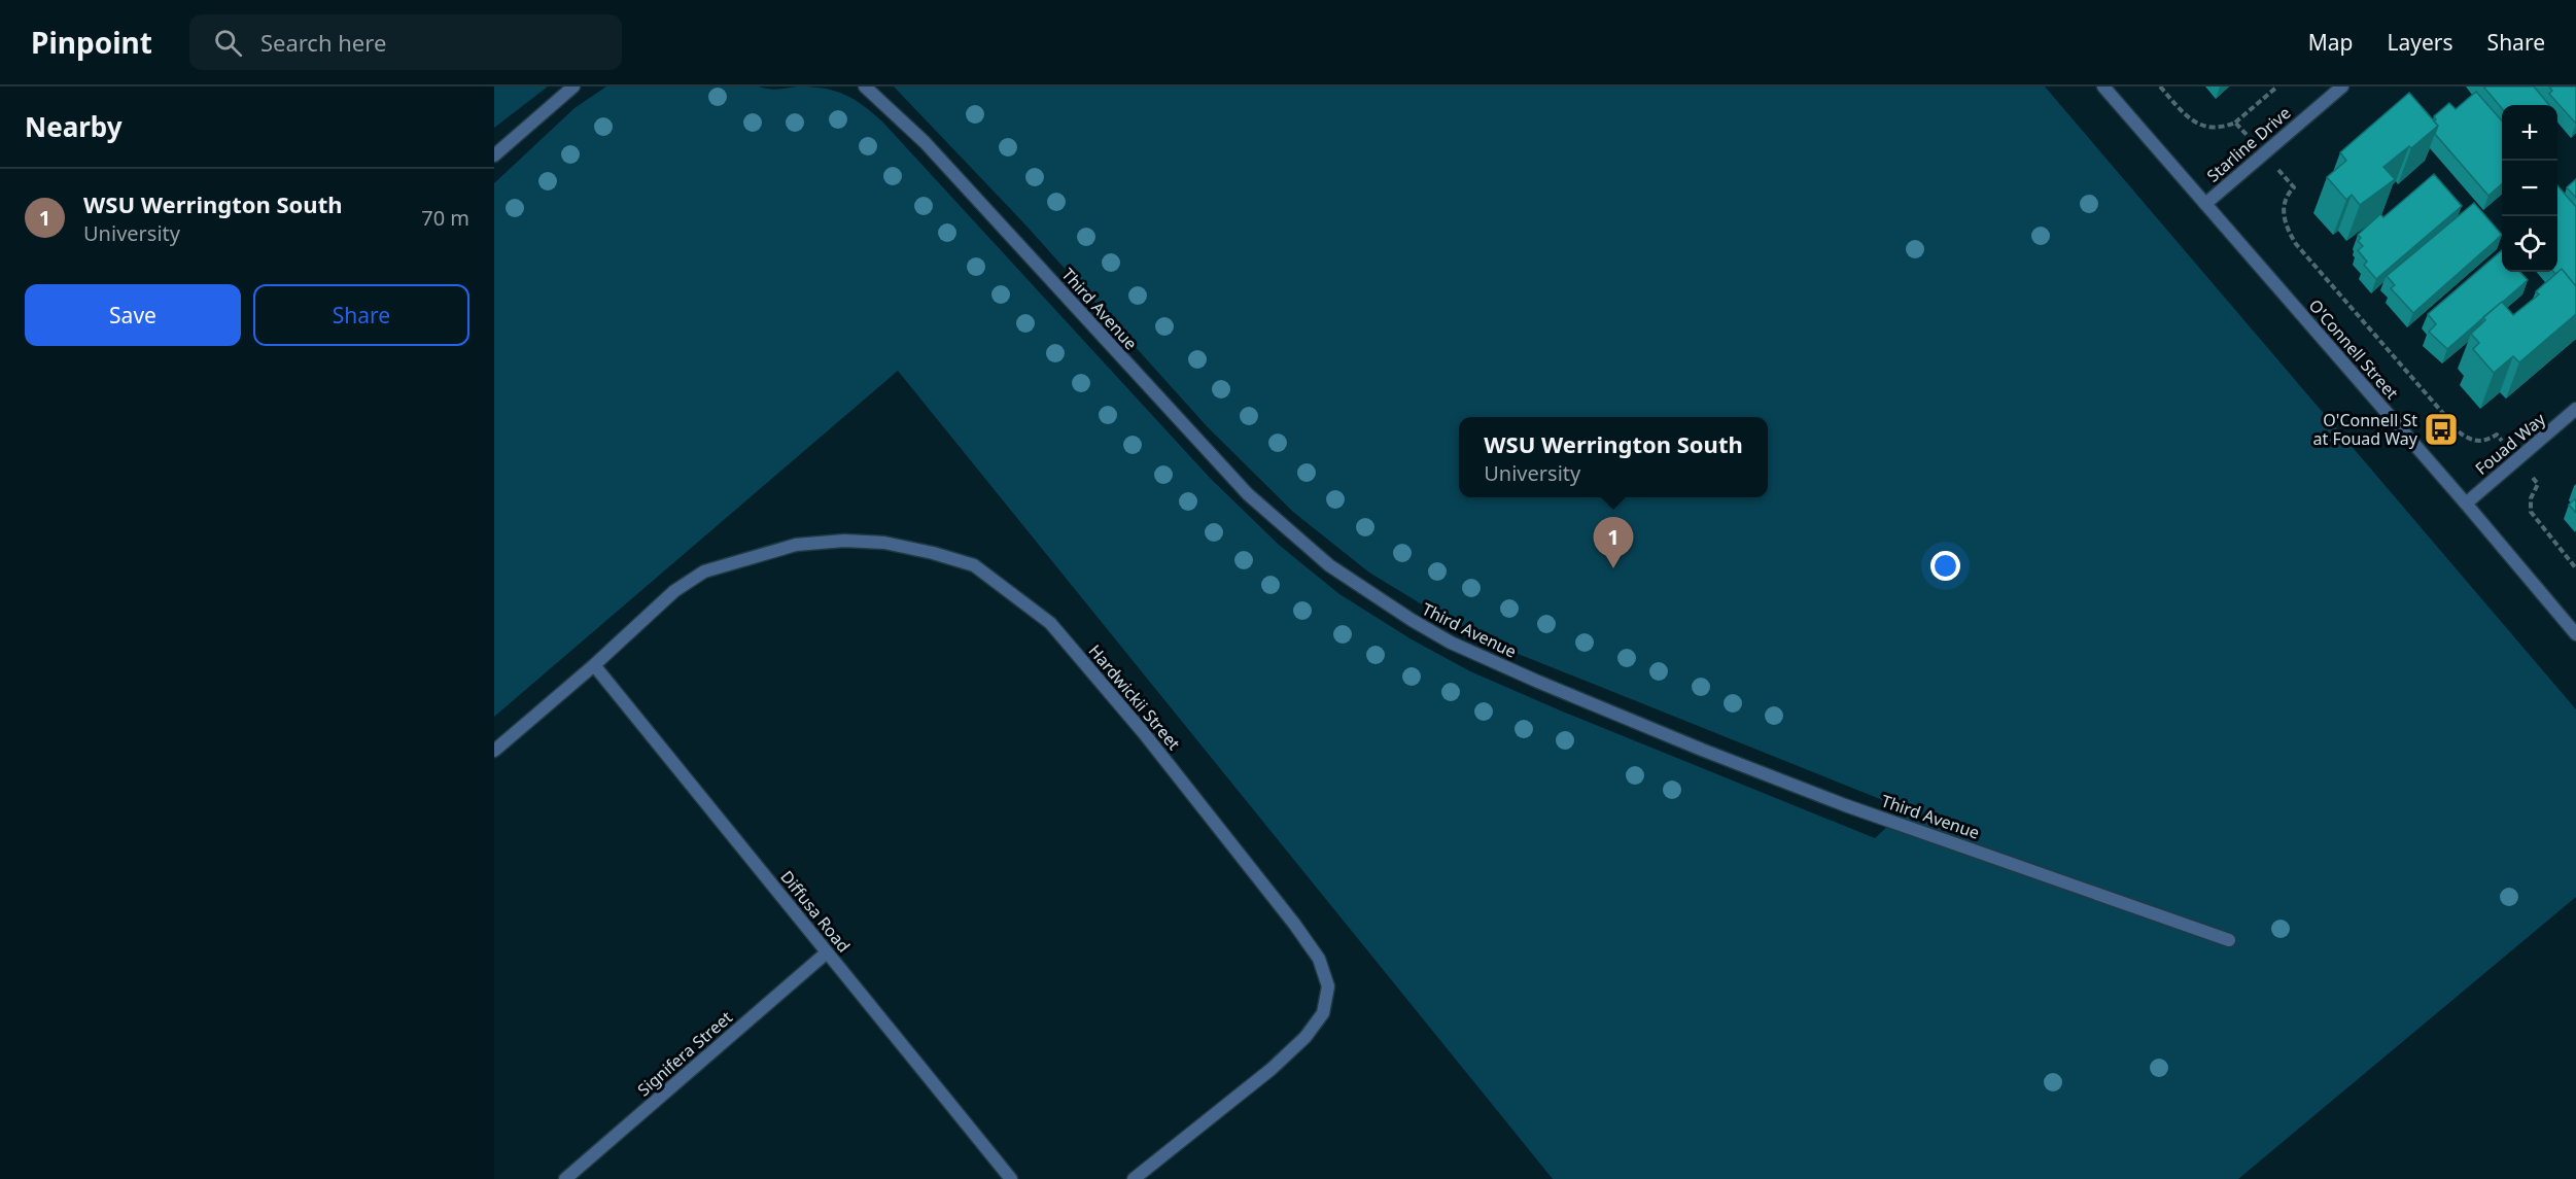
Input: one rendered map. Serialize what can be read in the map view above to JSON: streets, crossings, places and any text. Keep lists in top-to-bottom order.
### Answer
{
  "streets": {
    "street": [
      "Starline Drive",
      "Third Avenue",
      "O'Connell Street",
      "Fouad Way",
      "Hardwickii Street",
      "Diffusa Road",
      "Signifera Street"
    ]
  },
  "crossings": [
    ["Starline Drive", "O'Connell Street"],
    ["O'Connell Street", "Fouad Way"],
    ["Hardwickii Street", "Diffusa Road"],
    ["Diffusa Road", "Signifera Street"]
  ],
  "places": {
    "bus stop": ["O'Connell St at Fouad Way"]
  },
  "page": {
    "header": "Pinpoint",
    "search": "Search here",
    "nav": ["Map", "Layers", "Share"],
    "heading": "Nearby",
    "map_buttons": ["+", "−"],
    "list": [
      {
        "mark": "1",
        "name": "WSU Werrington South",
        "note": "University",
        "value": "70 m"
      }
    ],
    "buttons": ["Save", "Share"],
    "popup": ["WSU Werrington South", "University"],
    "pins": "1"
  }
}
